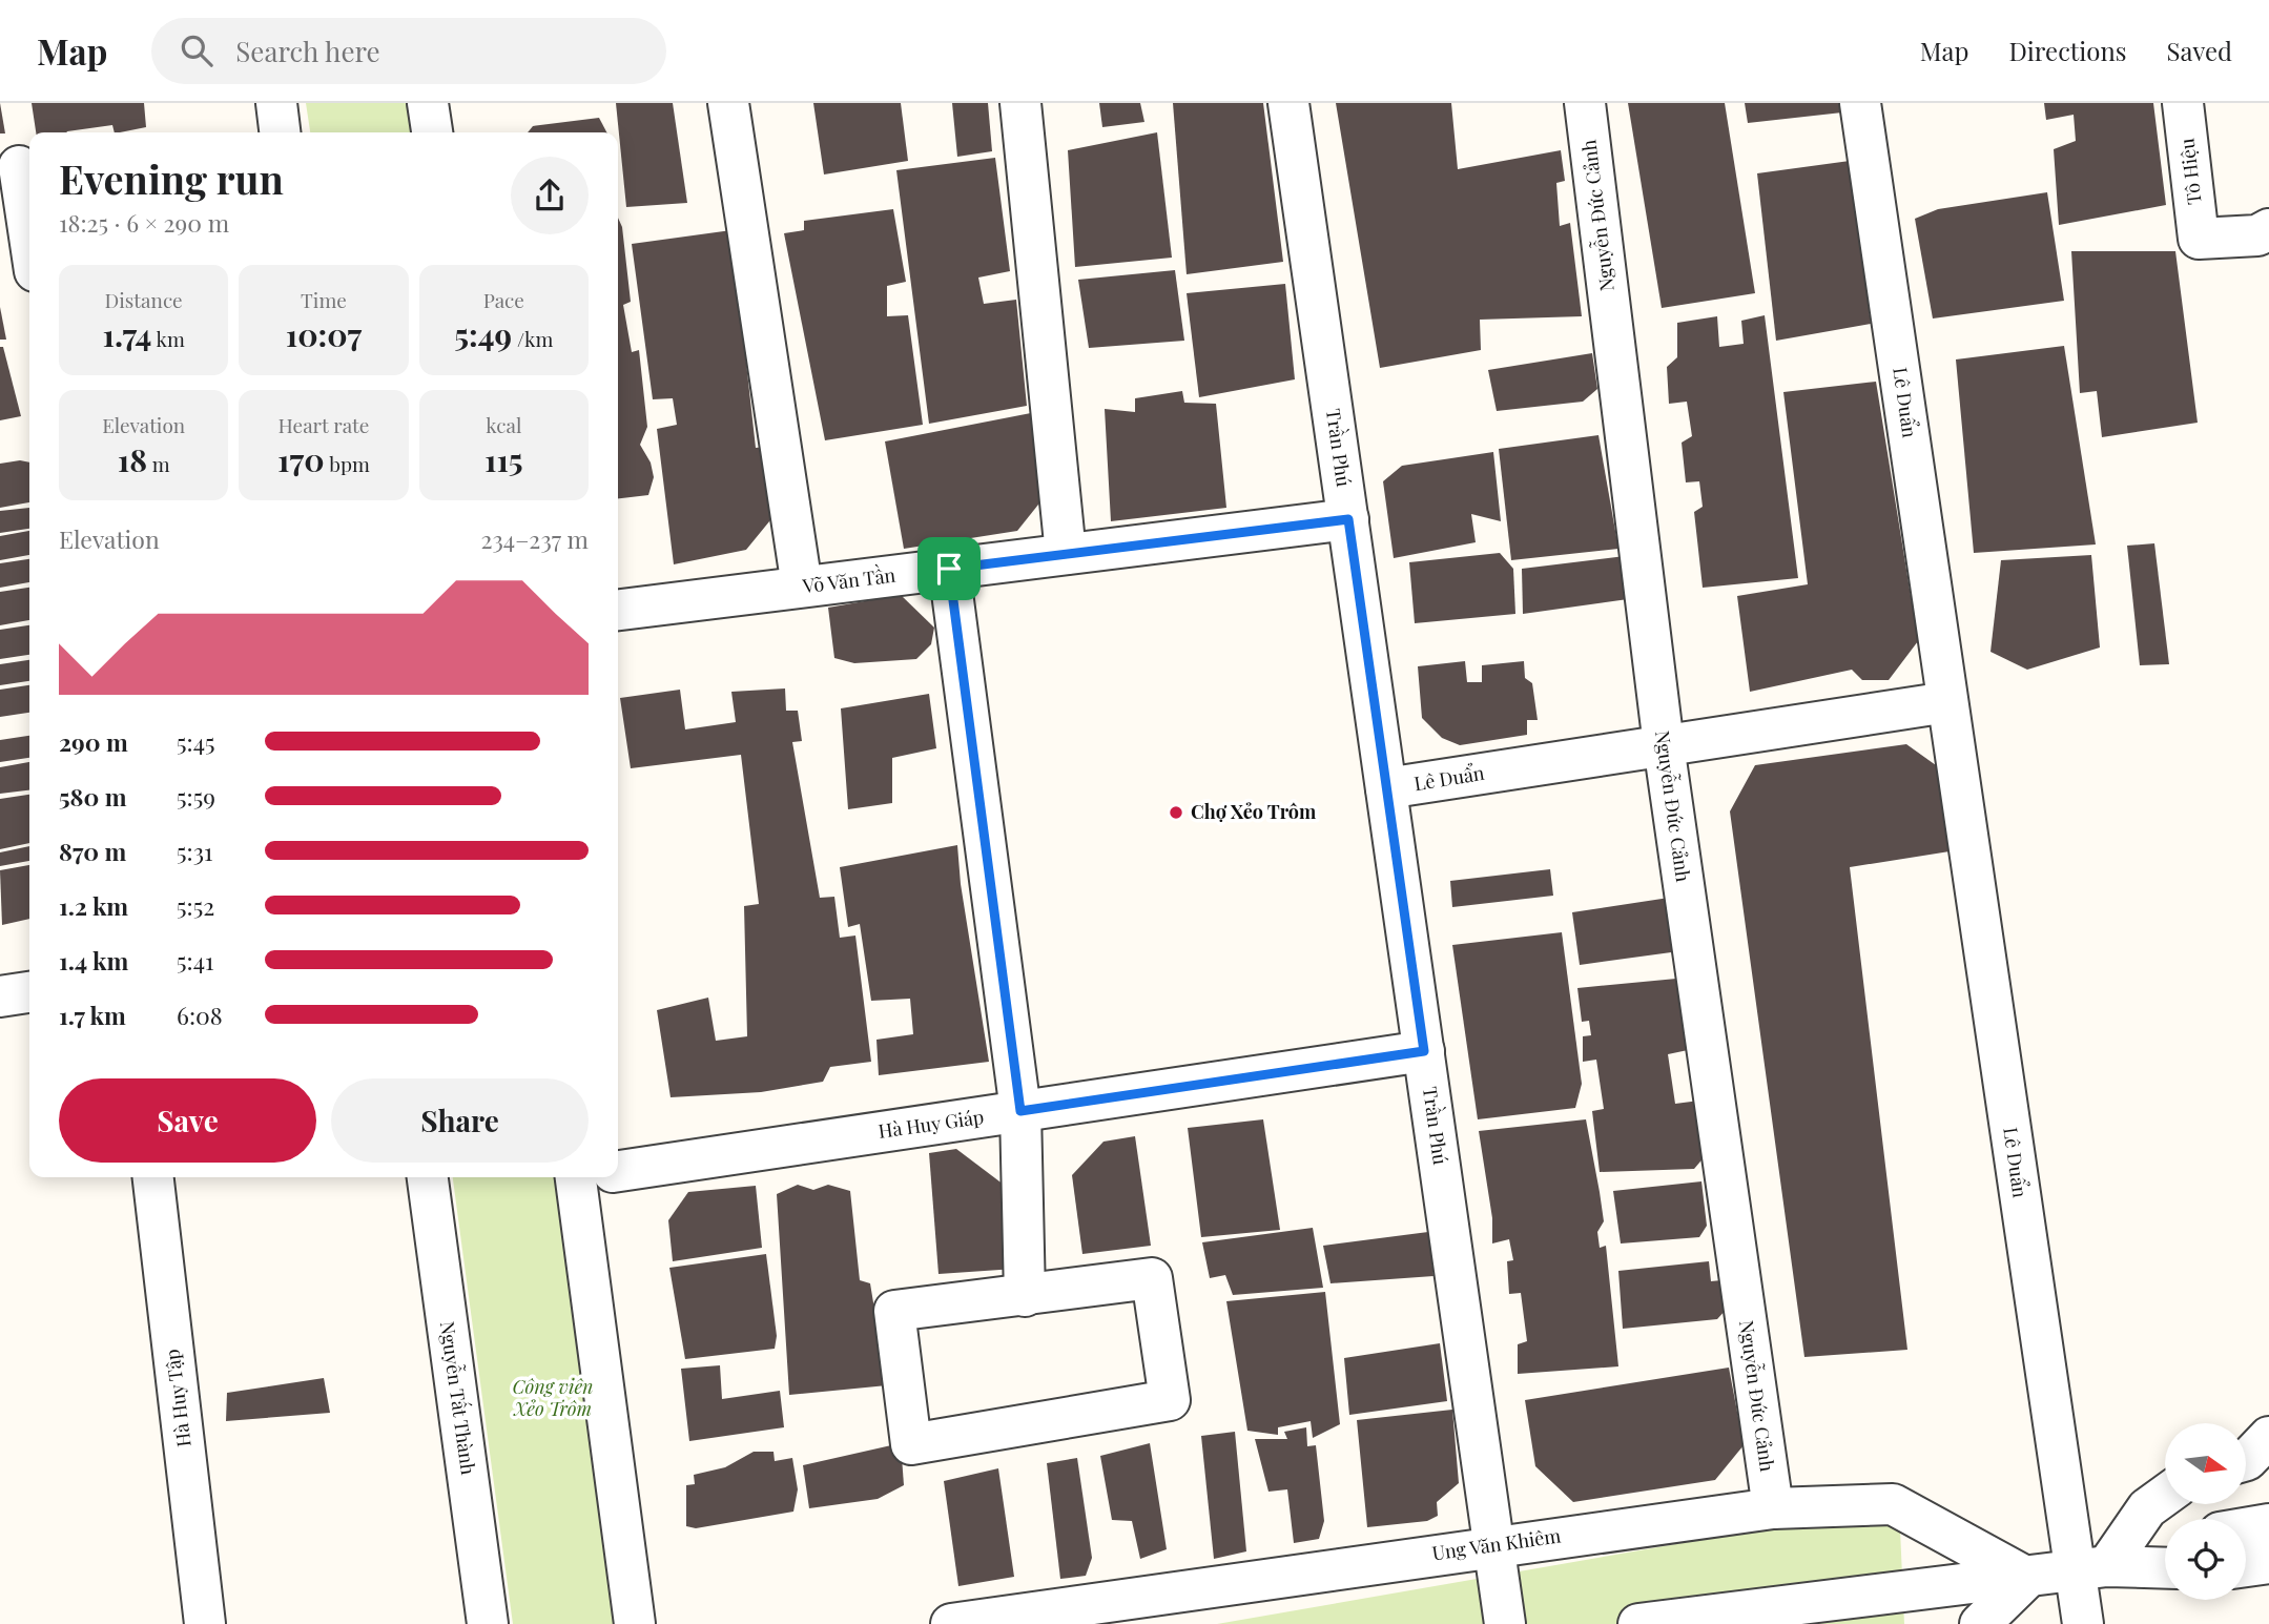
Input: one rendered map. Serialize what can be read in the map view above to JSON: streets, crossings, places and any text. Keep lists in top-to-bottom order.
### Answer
{
  "streets": {
    "street": [
      "Tô Hiệu",
      "Nguyễn Đức Cảnh",
      "Lê Duẩn",
      "Trần Phú",
      "Võ Văn Tần",
      "Hà Huy Giáp",
      "Hà Huy Tập",
      "Nguyễn Tất Thành",
      "Ung Văn Khiêm"
    ]
  },
  "crossings": [
    ["Nguyễn Đức Cảnh", "Lê Duẩn"],
    ["Nguyễn Đức Cảnh", "Ung Văn Khiêm"],
    ["Lê Duẩn", "Trần Phú"],
    ["Trần Phú", "Võ Văn Tần"],
    ["Trần Phú", "Hà Huy Giáp"],
    ["Trần Phú", "Ung Văn Khiêm"]
  ],
  "parks": ["Công viên Xẻo Trôm"],
  "places": ["Chợ Xẻo Trôm"],
  "north": "right",
  "page": {
    "header": "Map",
    "search": "Search here",
    "nav": ["Map", "Directions", "Saved"],
    "heading": ["Evening run", "18:25 · 6 × 290 m"],
    "stats": [
      ["Distance", "1.74 km"],
      ["Time", "10:07"],
      ["Pace", "5:49 /km"],
      ["Elevation", "18 m"],
      ["Heart rate", "170 bpm"],
      ["kcal", "115"]
    ],
    "chart": ["Elevation", "234–237 m"],
    "list": [
      {
        "name": "290 m",
        "note": "5:45"
      },
      {
        "name": "580 m",
        "note": "5:59"
      },
      {
        "name": "870 m",
        "note": "5:31"
      },
      {
        "name": "1.2 km",
        "note": "5:52"
      },
      {
        "name": "1.4 km",
        "note": "5:41"
      },
      {
        "name": "1.7 km",
        "note": "6:08"
      }
    ],
    "buttons": ["Save", "Share"]
  }
}
